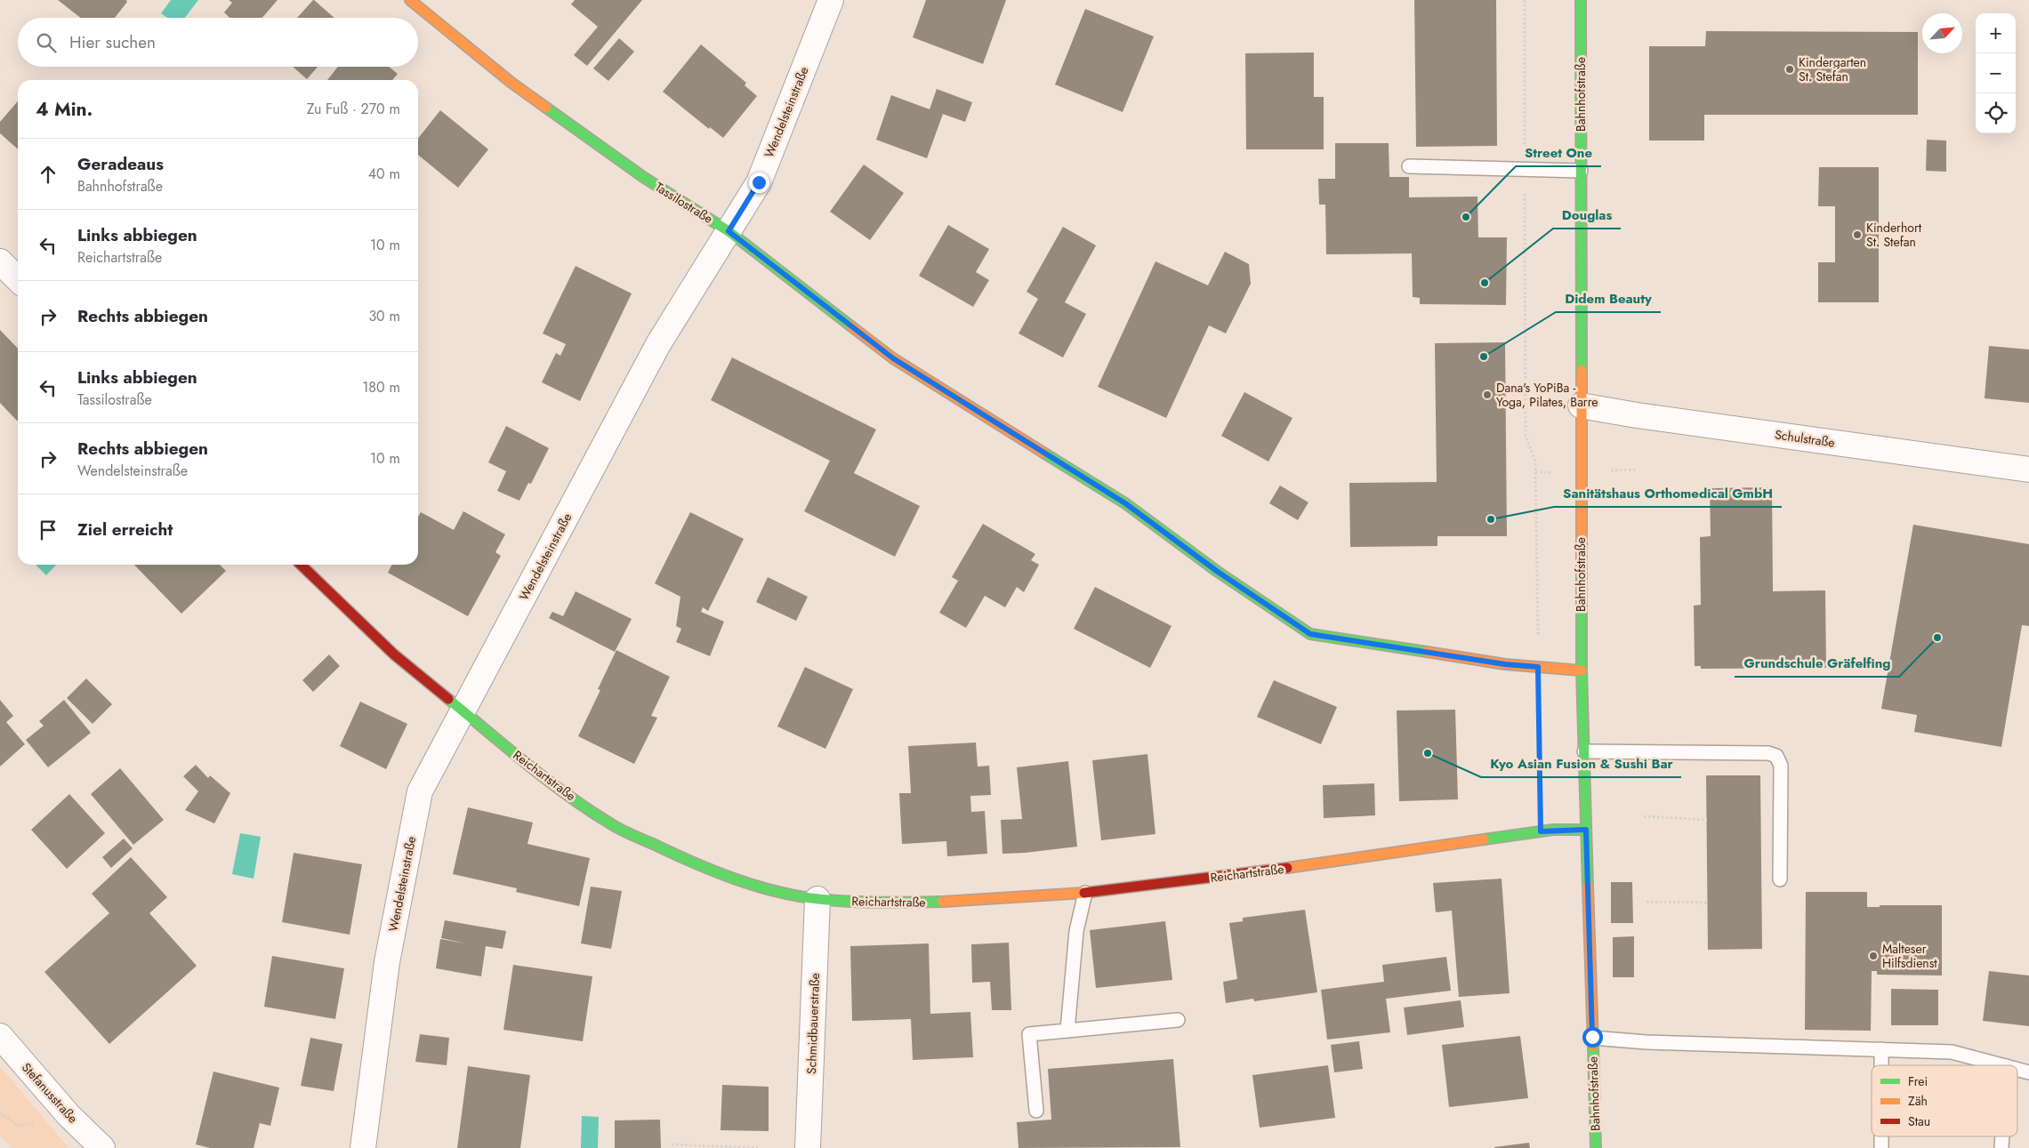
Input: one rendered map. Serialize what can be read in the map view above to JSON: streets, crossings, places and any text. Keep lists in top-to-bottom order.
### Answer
{
  "streets": {
    "street": [
      "Bahnhofstraße",
      "Wendelsteinstraße",
      "Tassilostraße",
      "Schulstraße",
      "Reichartstraße",
      "Schmidbauerstraße",
      "Stefanusstraße"
    ]
  },
  "crossings": [
    ["Bahnhofstraße", "Tassilostraße"],
    ["Bahnhofstraße", "Schulstraße"],
    ["Bahnhofstraße", "Reichartstraße"],
    ["Wendelsteinstraße", "Tassilostraße"],
    ["Wendelsteinstraße", "Reichartstraße"],
    ["Reichartstraße", "Schmidbauerstraße"]
  ],
  "places": [
    "Kindergarten St. Stefan",
    "Street One",
    "Kinderhort St. Stefan",
    "Douglas",
    "Didem Beauty",
    "Dana's YoPiBa - Yoga, Pilates, Barre",
    "Sanitätshaus Orthomedical GmbH",
    "Grundschule Gräfelfing",
    "Kyo Asian Fusion & Sushi Bar",
    "Malteser Hilfsdienst"
  ],
  "legend": ["Frei", "Zäh", "Stau"],
  "north": "top right",
  "page": {
    "map_buttons": ["+", "−"],
    "search": "Hier suchen",
    "heading": ["4 Min.", "Zu Fuß · 270 m"],
    "list": [
      ["Geradeaus", "Bahnhofstraße", "40 m"],
      ["Links abbiegen", "Reichartstraße", "10 m"],
      ["Rechts abbiegen", "30 m"],
      ["Links abbiegen", "Tassilostraße", "180 m"],
      ["Rechts abbiegen", "Wendelsteinstraße", "10 m"],
      "Ziel erreicht"
    ]
  }
}
